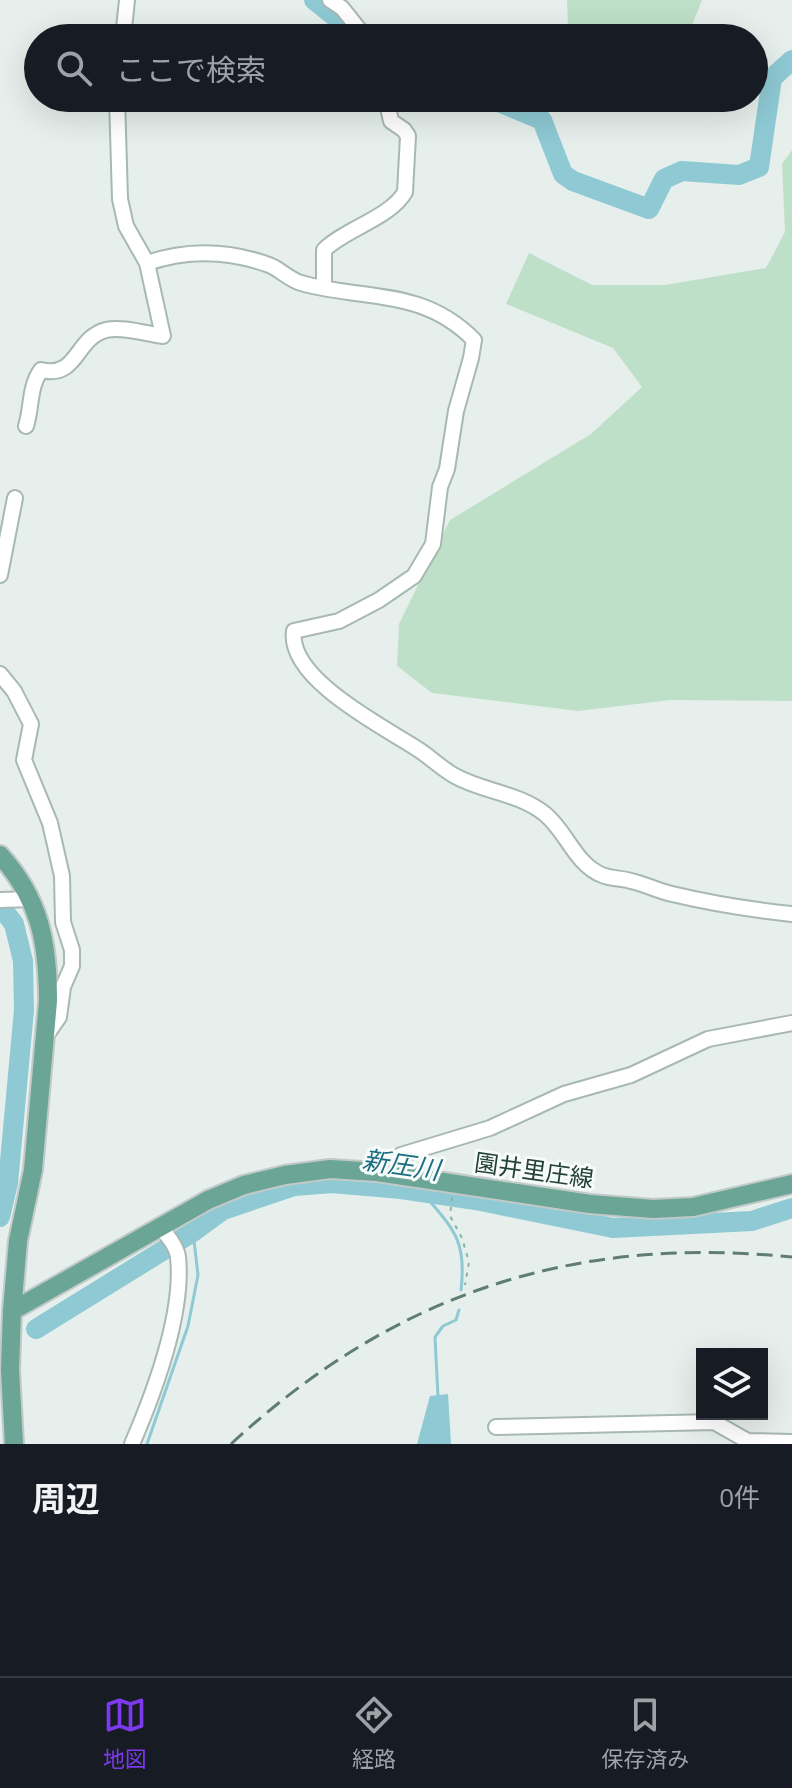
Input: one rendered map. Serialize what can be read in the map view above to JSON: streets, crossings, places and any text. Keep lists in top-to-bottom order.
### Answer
{
  "streets": {
    "main road": ["園井里庄線"]
  },
  "water": ["新圧川"],
  "page": {
    "search": "ここで検索",
    "heading": ["周辺", "0件"],
    "nav": ["地図", "経路", "保存済み"]
  }
}
